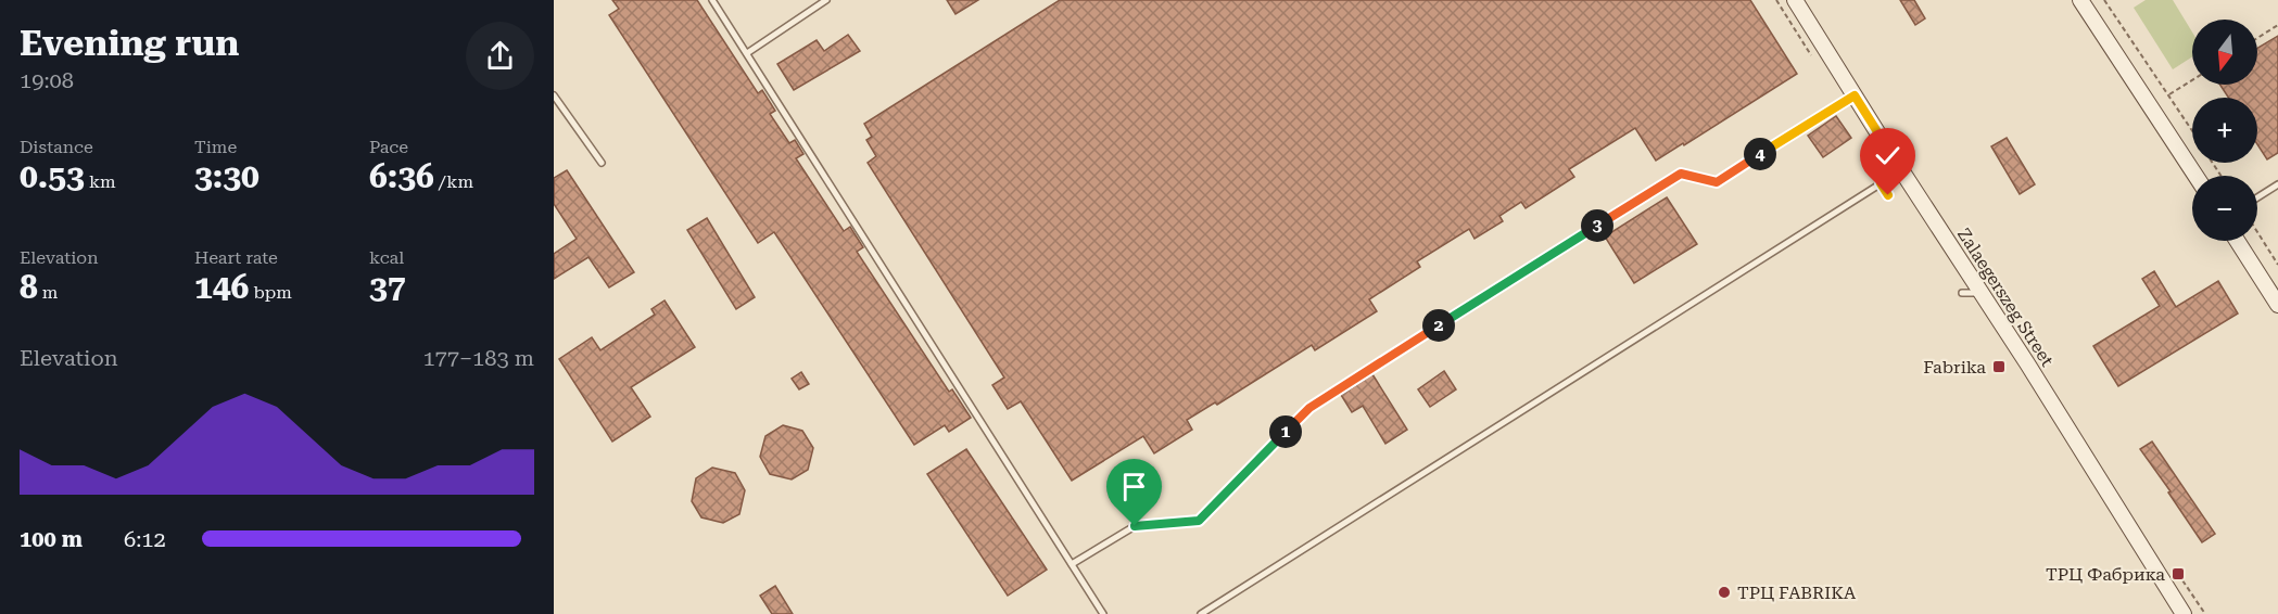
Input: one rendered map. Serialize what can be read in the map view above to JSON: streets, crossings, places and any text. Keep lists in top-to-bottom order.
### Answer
{
  "streets": {
    "main road": ["Zalaegerszeg Street"]
  },
  "places": {
    "transit": ["Fabrika", "ТРЦ Фабрика"],
    "other": ["ТРЦ FABRIKA"]
  },
  "north": "bottom",
  "page": {
    "heading": ["Evening run", "19:08"],
    "map_buttons": ["+", "−"],
    "stats": [
      ["Distance", "0.53 km"],
      ["Time", "3:30"],
      ["Pace", "6:36 /km"],
      ["Elevation", "8 m"],
      ["Heart rate", "146 bpm"],
      ["kcal", "37"]
    ],
    "pins": [
      "4",
      "3",
      "2",
      "1"
    ],
    "chart": ["Elevation", "177–183 m"],
    "list": [
      {
        "name": "100 m",
        "note": "6:12"
      }
    ]
  }
}
